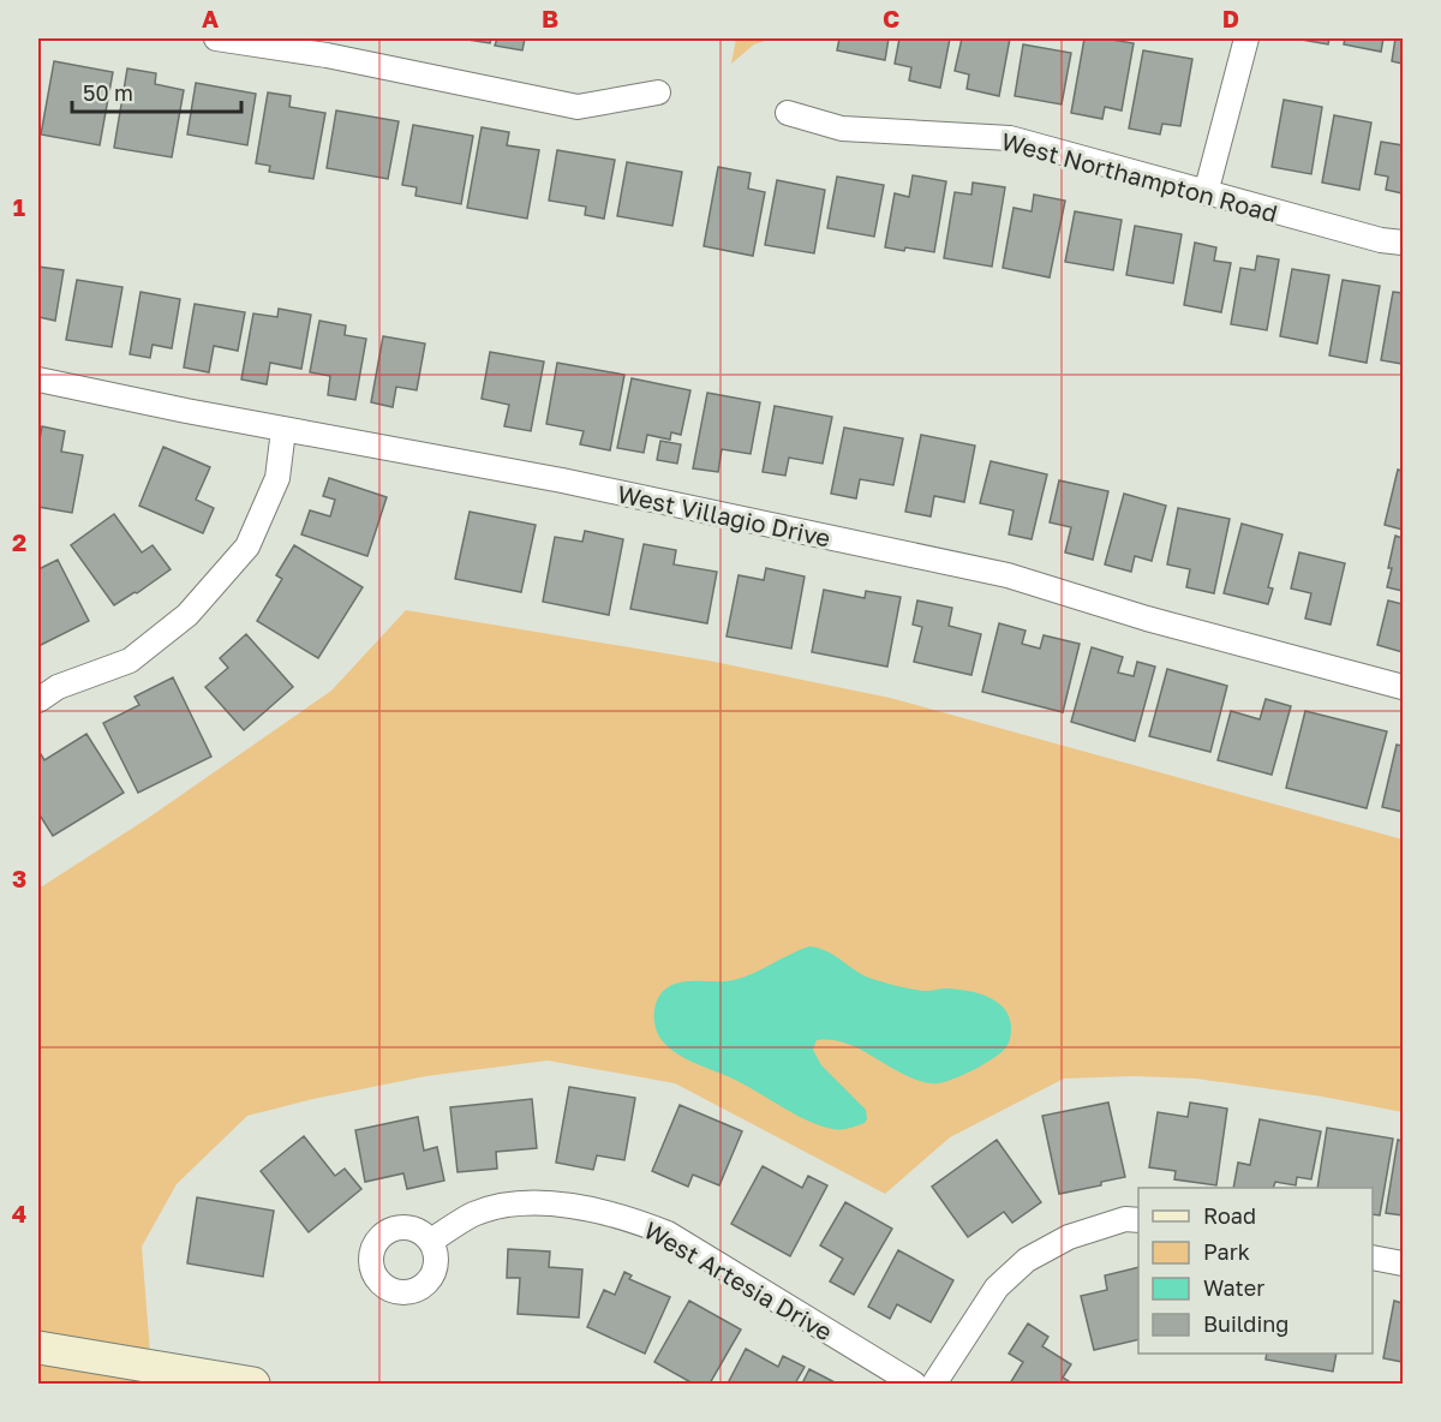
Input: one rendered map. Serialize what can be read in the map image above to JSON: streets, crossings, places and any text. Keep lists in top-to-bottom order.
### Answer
{
  "streets": {
    "street": ["West Northampton Road", "West Villagio Drive", "West Artesia Drive"]
  },
  "legend": [
    "Road",
    "Park",
    "Water",
    "Building"
  ],
  "scale_bar": "50 m",
  "grid": {
    "columns": [
      "A",
      "B",
      "C",
      "D"
    ],
    "rows": [
      "1",
      "2",
      "3",
      "4"
    ]
  }
}
